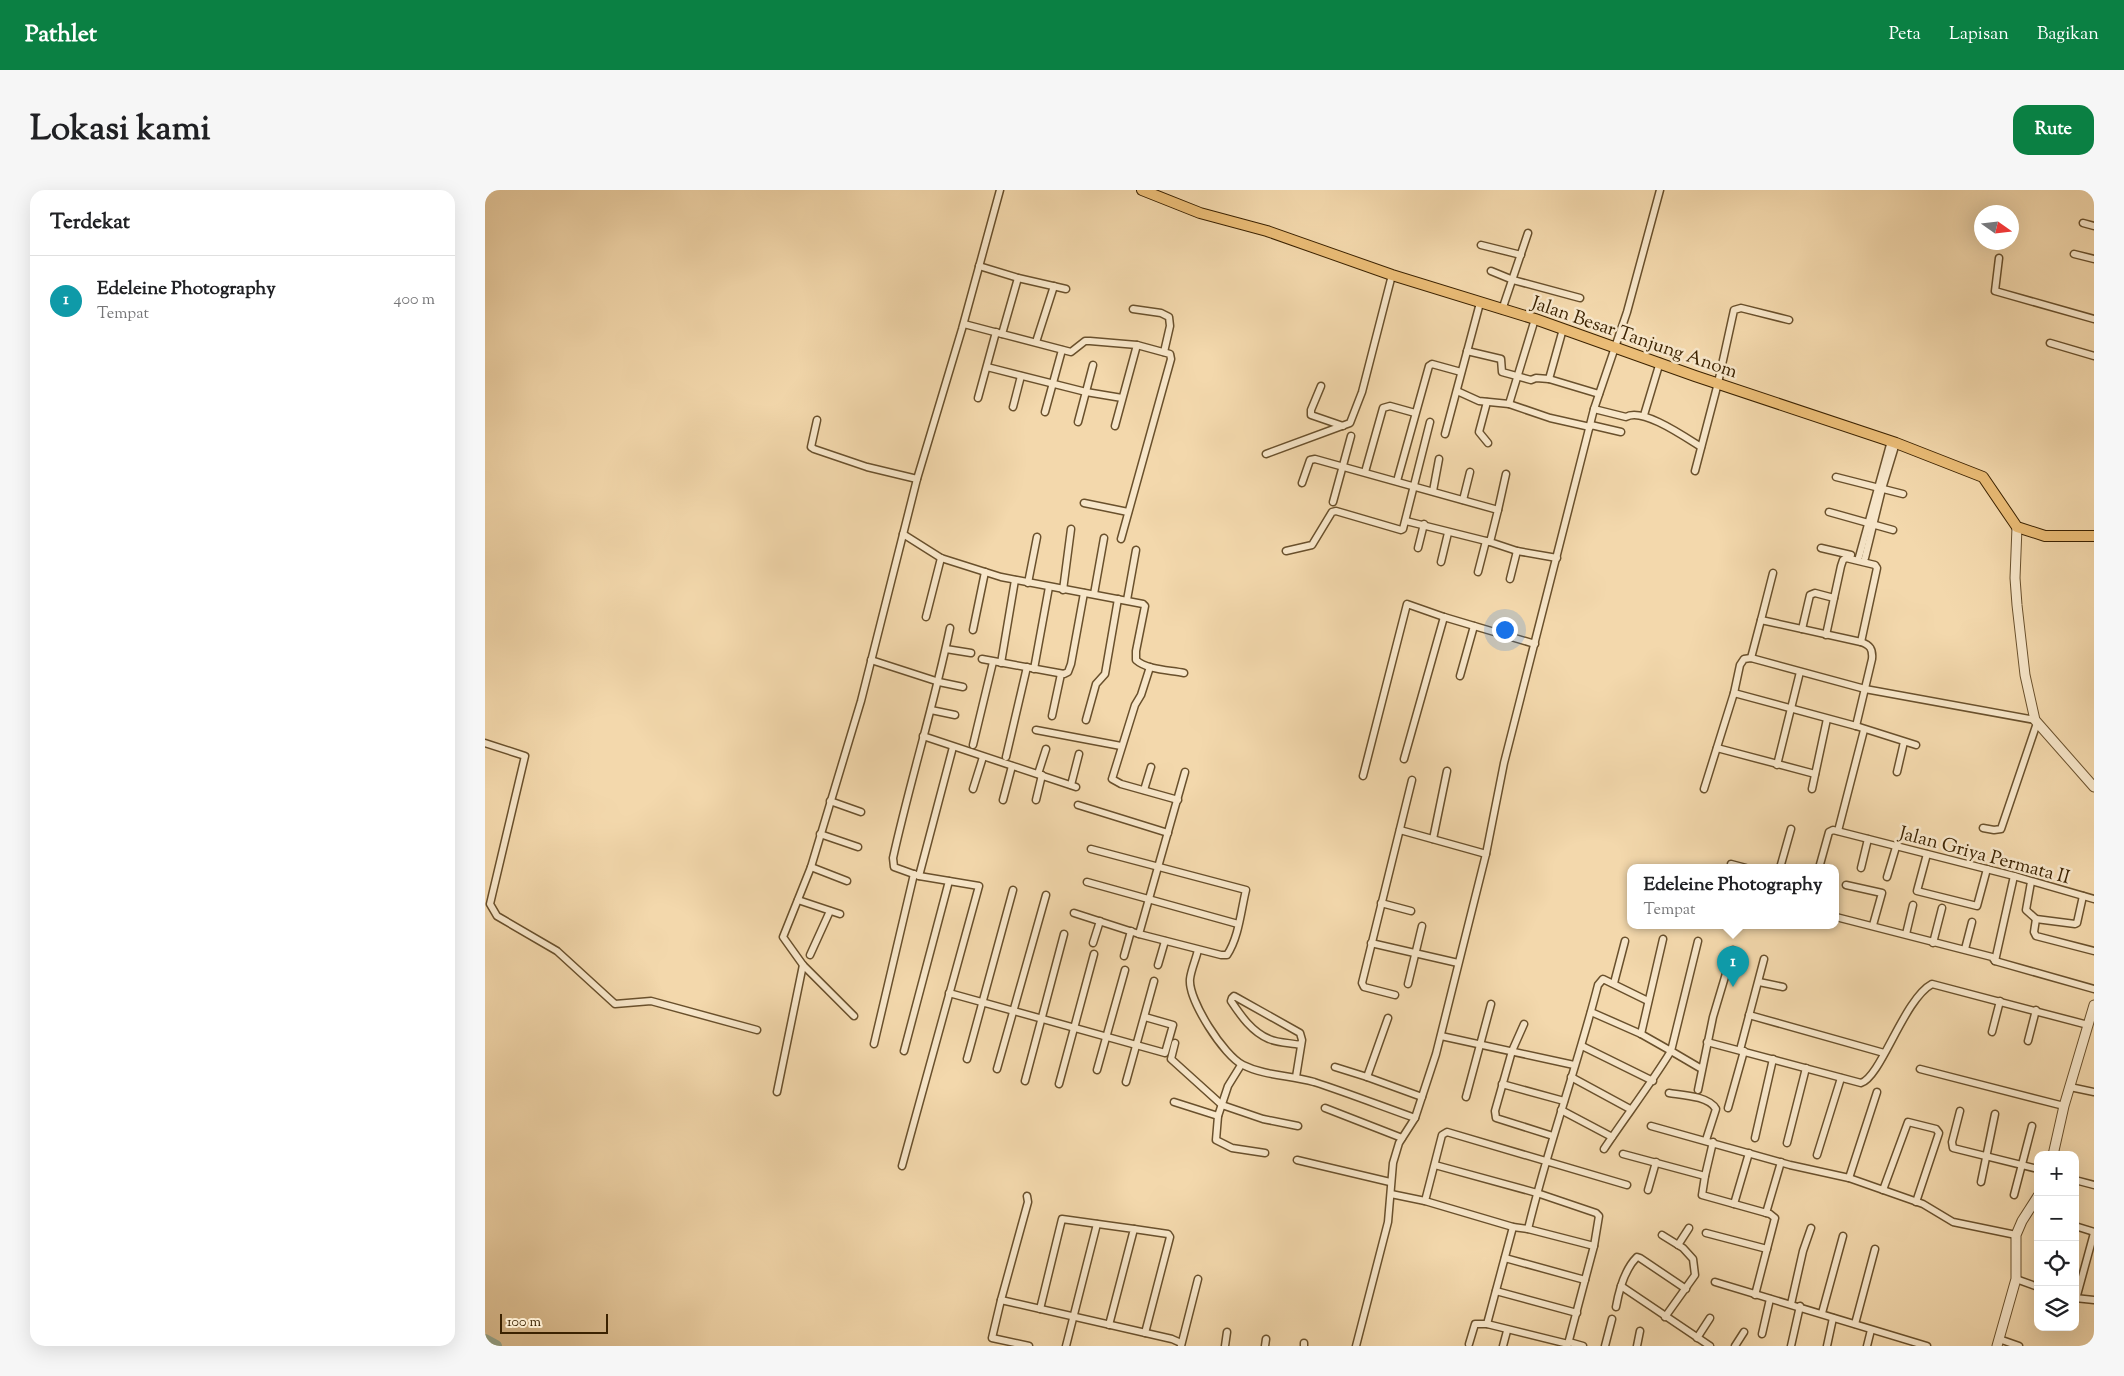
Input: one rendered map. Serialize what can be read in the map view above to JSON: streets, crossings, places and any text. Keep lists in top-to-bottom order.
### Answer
{
  "streets": {
    "main road": ["Jalan Besar Tanjung Anom"],
    "street": ["Jalan Griya Permata II"]
  },
  "scale_bar": "100 m",
  "north": "right",
  "page": {
    "header": "Pathlet",
    "nav": ["Peta", "Lapisan", "Bagikan"],
    "title": "Lokasi kami",
    "buttons": "Rute",
    "heading": "Terdekat",
    "list": [
      {
        "mark": "1",
        "name": "Edeleine Photography",
        "note": "Tempat",
        "value": "400 m"
      }
    ],
    "popup": ["Edeleine Photography", "Tempat"],
    "pins": "1",
    "map_buttons": ["+", "−"],
    "scale": "100 m"
  }
}
